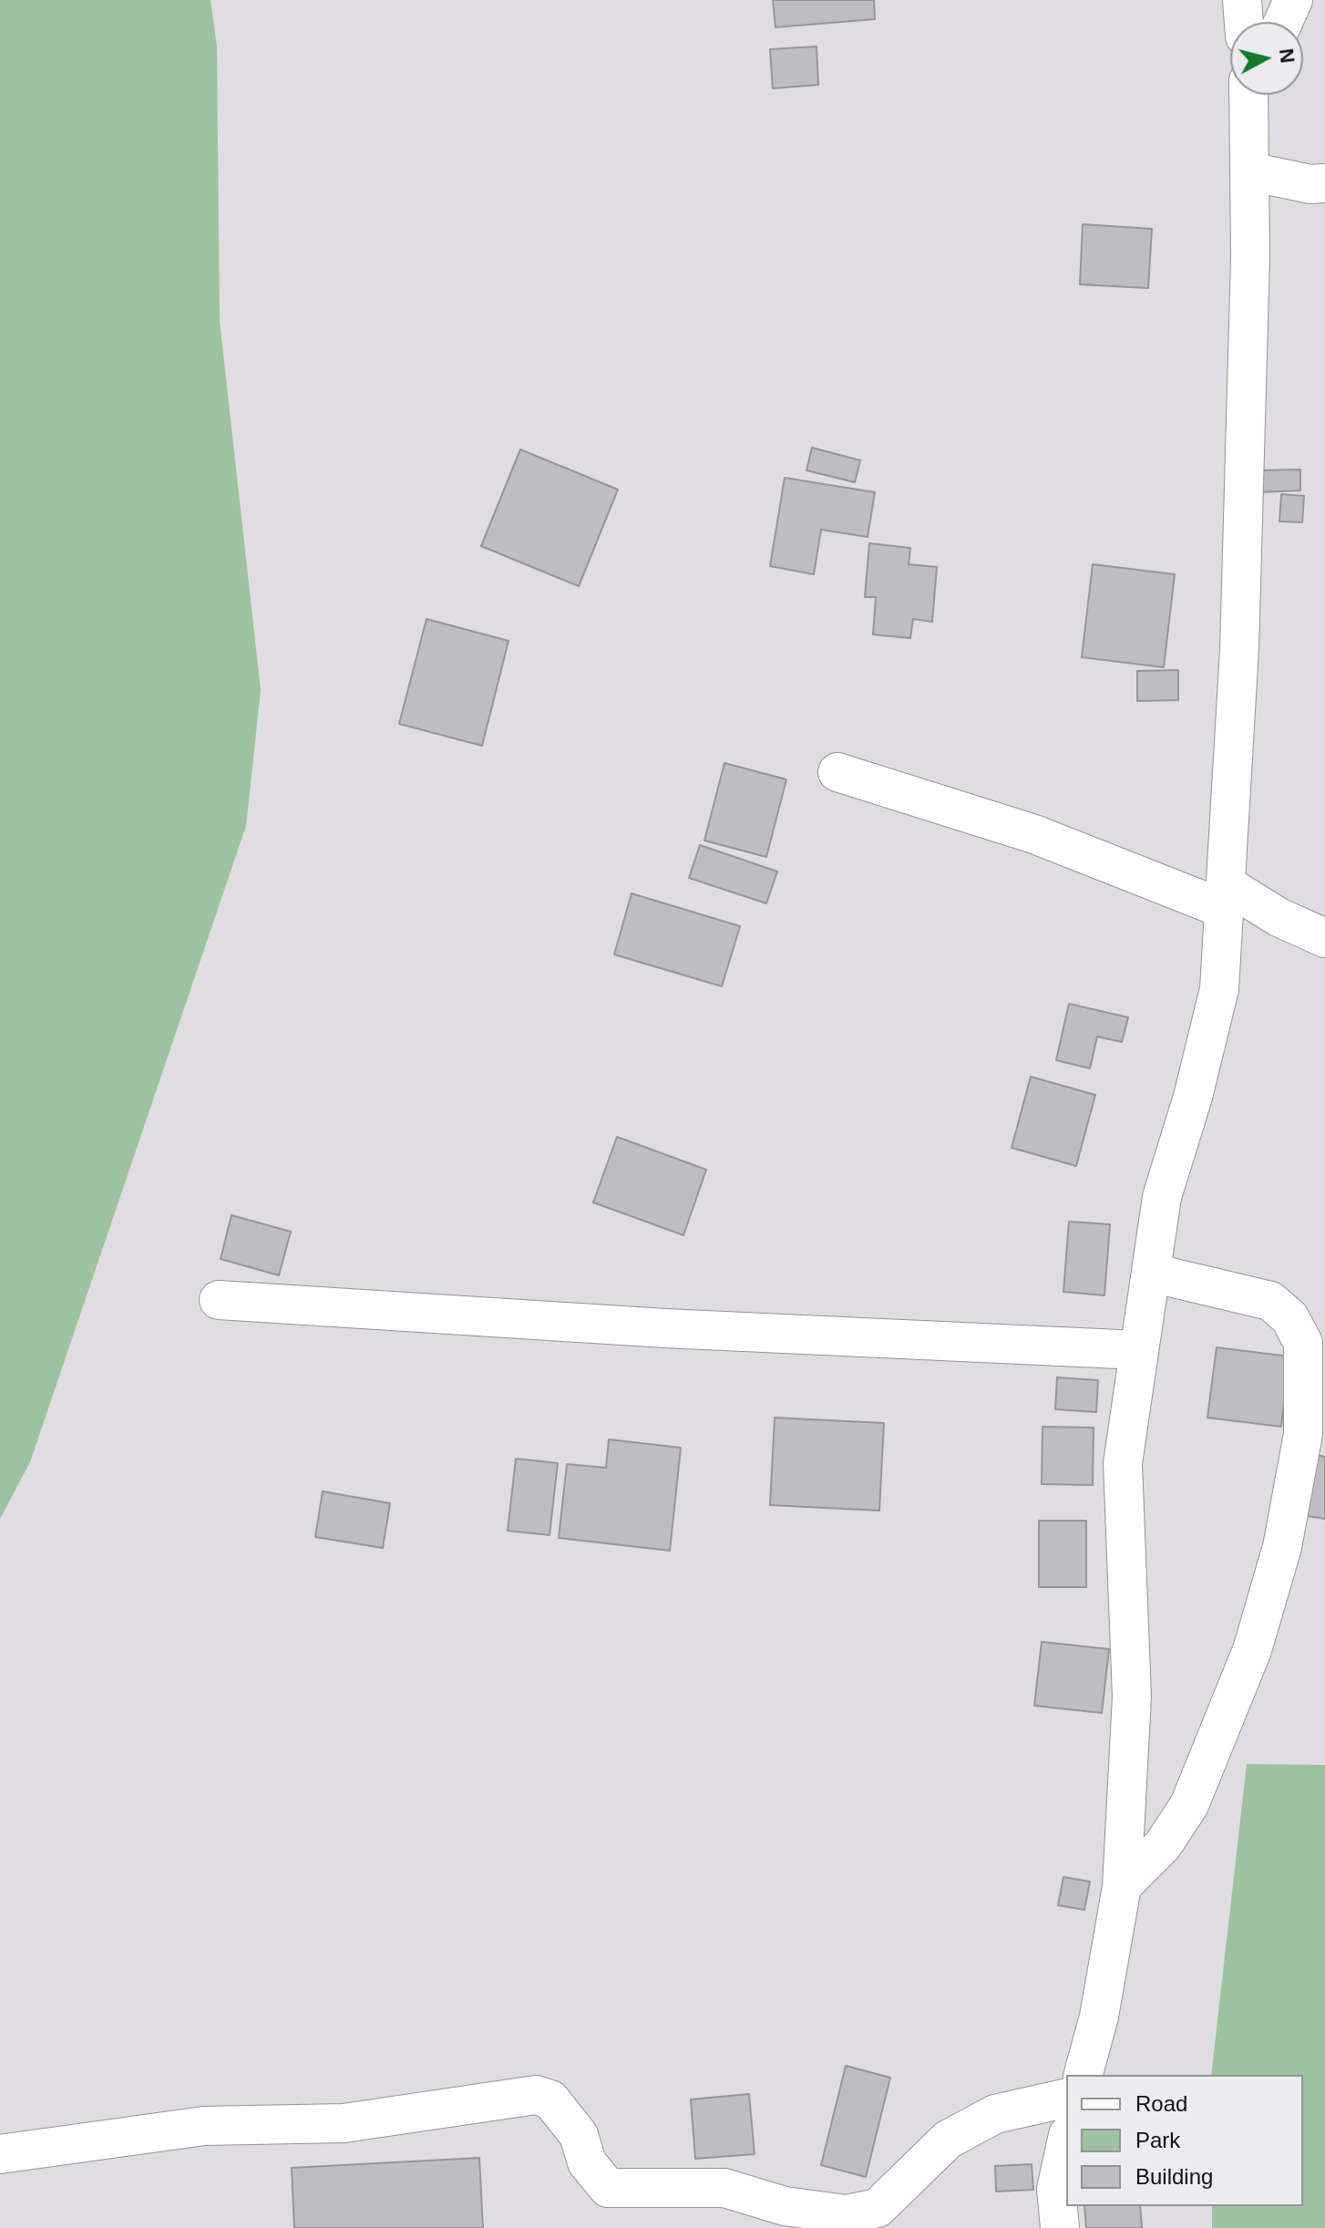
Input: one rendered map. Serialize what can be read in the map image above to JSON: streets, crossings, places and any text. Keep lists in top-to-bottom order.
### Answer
{
  "legend": ["Road", "Park", "Building"],
  "north": "right"
}
